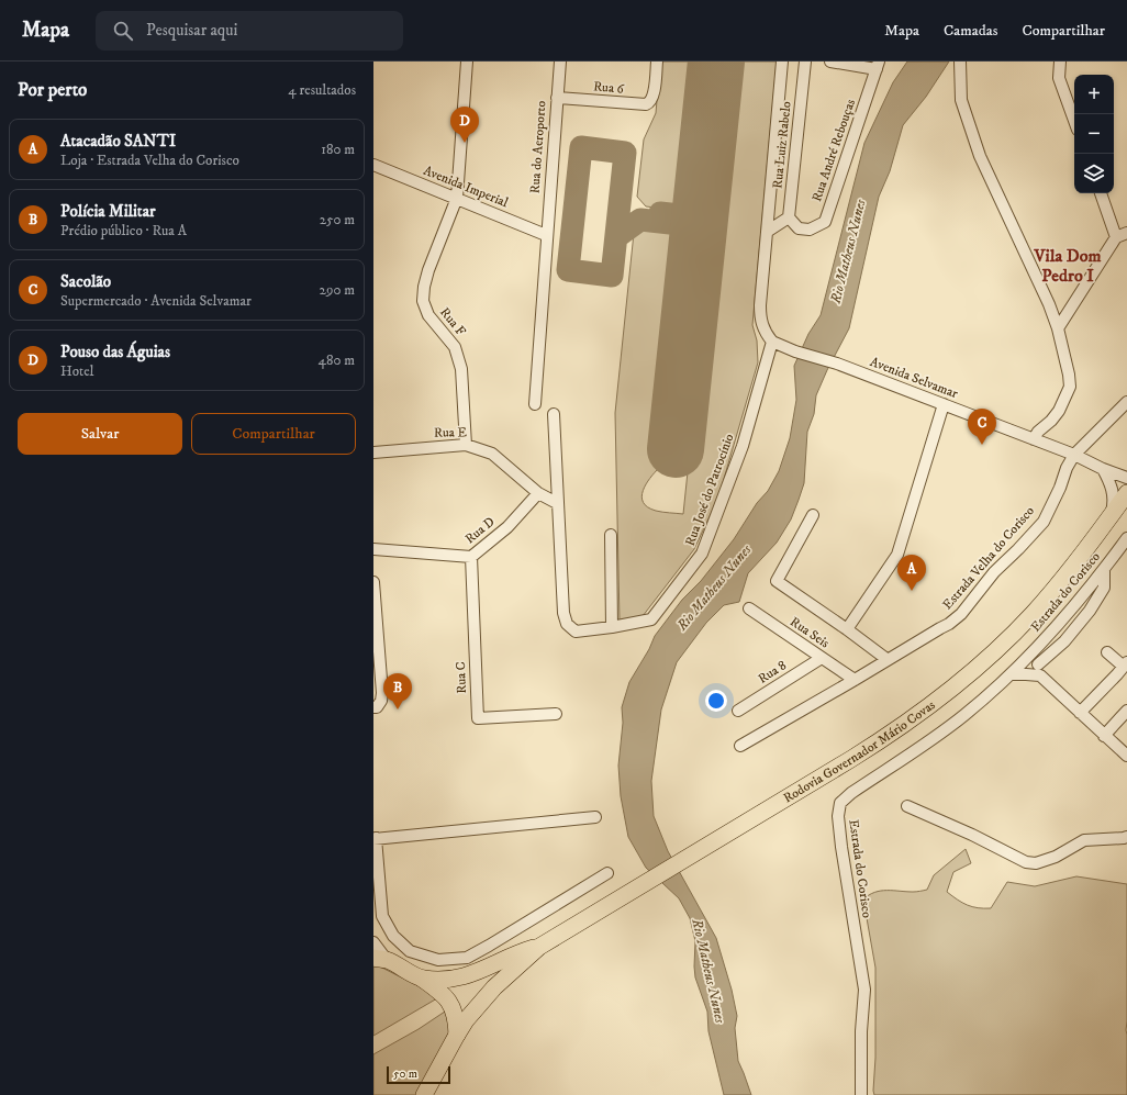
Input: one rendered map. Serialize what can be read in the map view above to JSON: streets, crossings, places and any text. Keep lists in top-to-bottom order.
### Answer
{
  "streets": {
    "highway": ["Rodovia Governador Mário Covas"],
    "street": [
      "Rua 6",
      "Rua Luiz Rabelo",
      "Rua do Aeroporto",
      "Rua André Rebouças",
      "Avenida Imperial",
      "Rua F",
      "Avenida Selvamar",
      "Rua E",
      "Rua José do Patrocínio",
      "Rua D",
      "Estrada Velha do Corisco",
      "Estrada do Corisco",
      "Rua Seis",
      "Rua 8",
      "Rua C"
    ]
  },
  "crossings": [
    ["Rua 6", "Rua do Aeroporto"],
    ["Rua Luiz Rabelo", "Rua André Rebouças"],
    ["Rua do Aeroporto", "Avenida Imperial"],
    ["Avenida Imperial", "Rua F"],
    ["Rua F", "Rua E"],
    ["Avenida Selvamar", "Rua José do Patrocínio"],
    ["Avenida Selvamar", "Estrada Velha do Corisco"],
    ["Rua E", "Rua José do Patrocínio"],
    ["Rua E", "Rua D"],
    ["Rua D", "Rua C"],
    ["Estrada Velha do Corisco", "Rua Seis"],
    ["Rua Seis", "Rua 8"]
  ],
  "districts": ["Vila Dom Pedro I"],
  "water": ["Rio Matheus Nunes"],
  "scale_bar": "50 m",
  "page": {
    "header": "Mapa",
    "search": "Pesquisar aqui",
    "nav": ["Mapa", "Camadas", "Compartilhar"],
    "heading": ["Por perto", "4 resultados"],
    "map_buttons": ["+", "−"],
    "pins": [
      "D",
      "C",
      "A",
      "B"
    ],
    "list": [
      {
        "mark": "A",
        "name": "Atacadão SANTI",
        "note": "Loja · Estrada Velha do Corisco",
        "value": "180 m"
      },
      {
        "mark": "B",
        "name": "Polícia Militar",
        "note": "Prédio público · Rua A",
        "value": "250 m"
      },
      {
        "mark": "C",
        "name": "Sacolão",
        "note": "Supermercado · Avenida Selvamar",
        "value": "290 m"
      },
      {
        "mark": "D",
        "name": "Pouso das Águias",
        "note": "Hotel",
        "value": "480 m"
      }
    ],
    "buttons": ["Salvar", "Compartilhar"],
    "scale": "50 m"
  }
}
